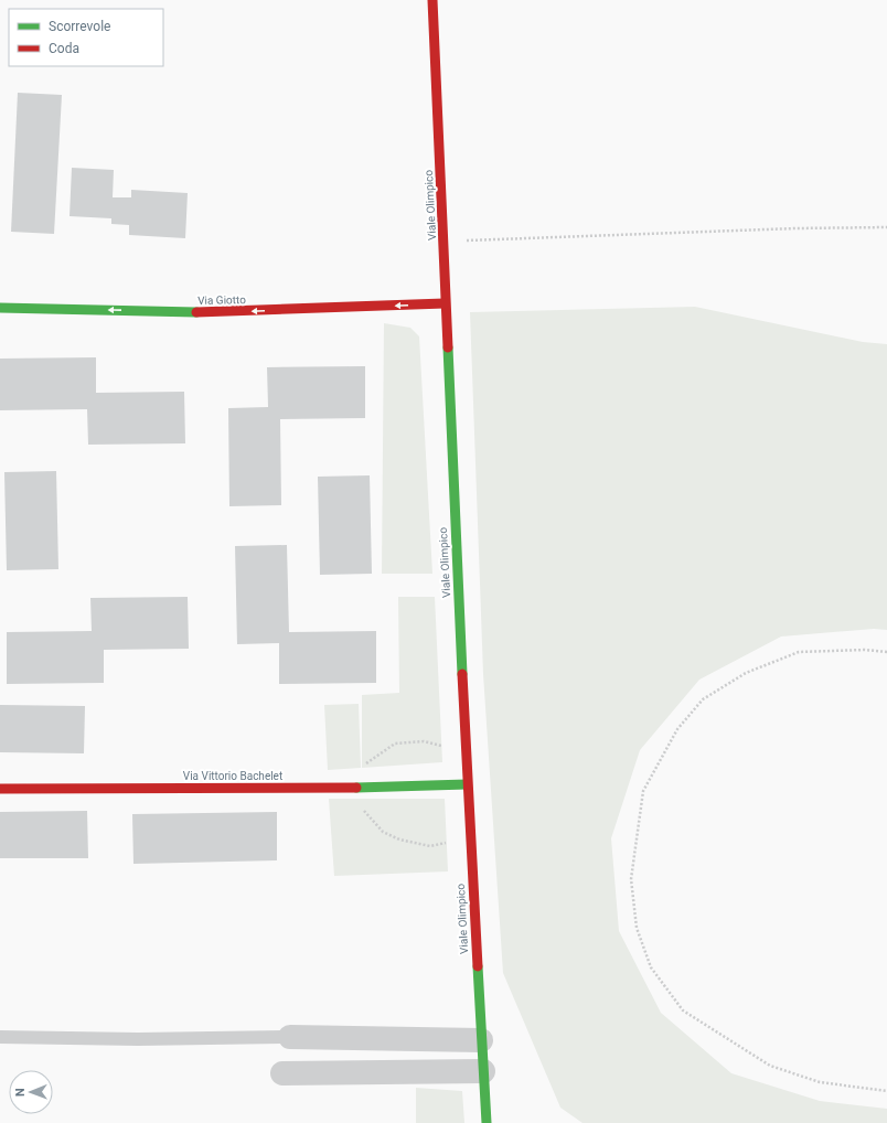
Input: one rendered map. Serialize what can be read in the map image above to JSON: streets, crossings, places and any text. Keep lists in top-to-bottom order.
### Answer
{
  "streets": {
    "main road": ["Viale Olimpico", "Via Giotto", "Via Vittorio Bachelet"]
  },
  "crossings": [
    ["Viale Olimpico", "Via Giotto"],
    ["Viale Olimpico", "Via Vittorio Bachelet"]
  ],
  "one_way": ["Via Giotto"],
  "legend": ["Scorrevole", "Coda"],
  "north": "left"
}
